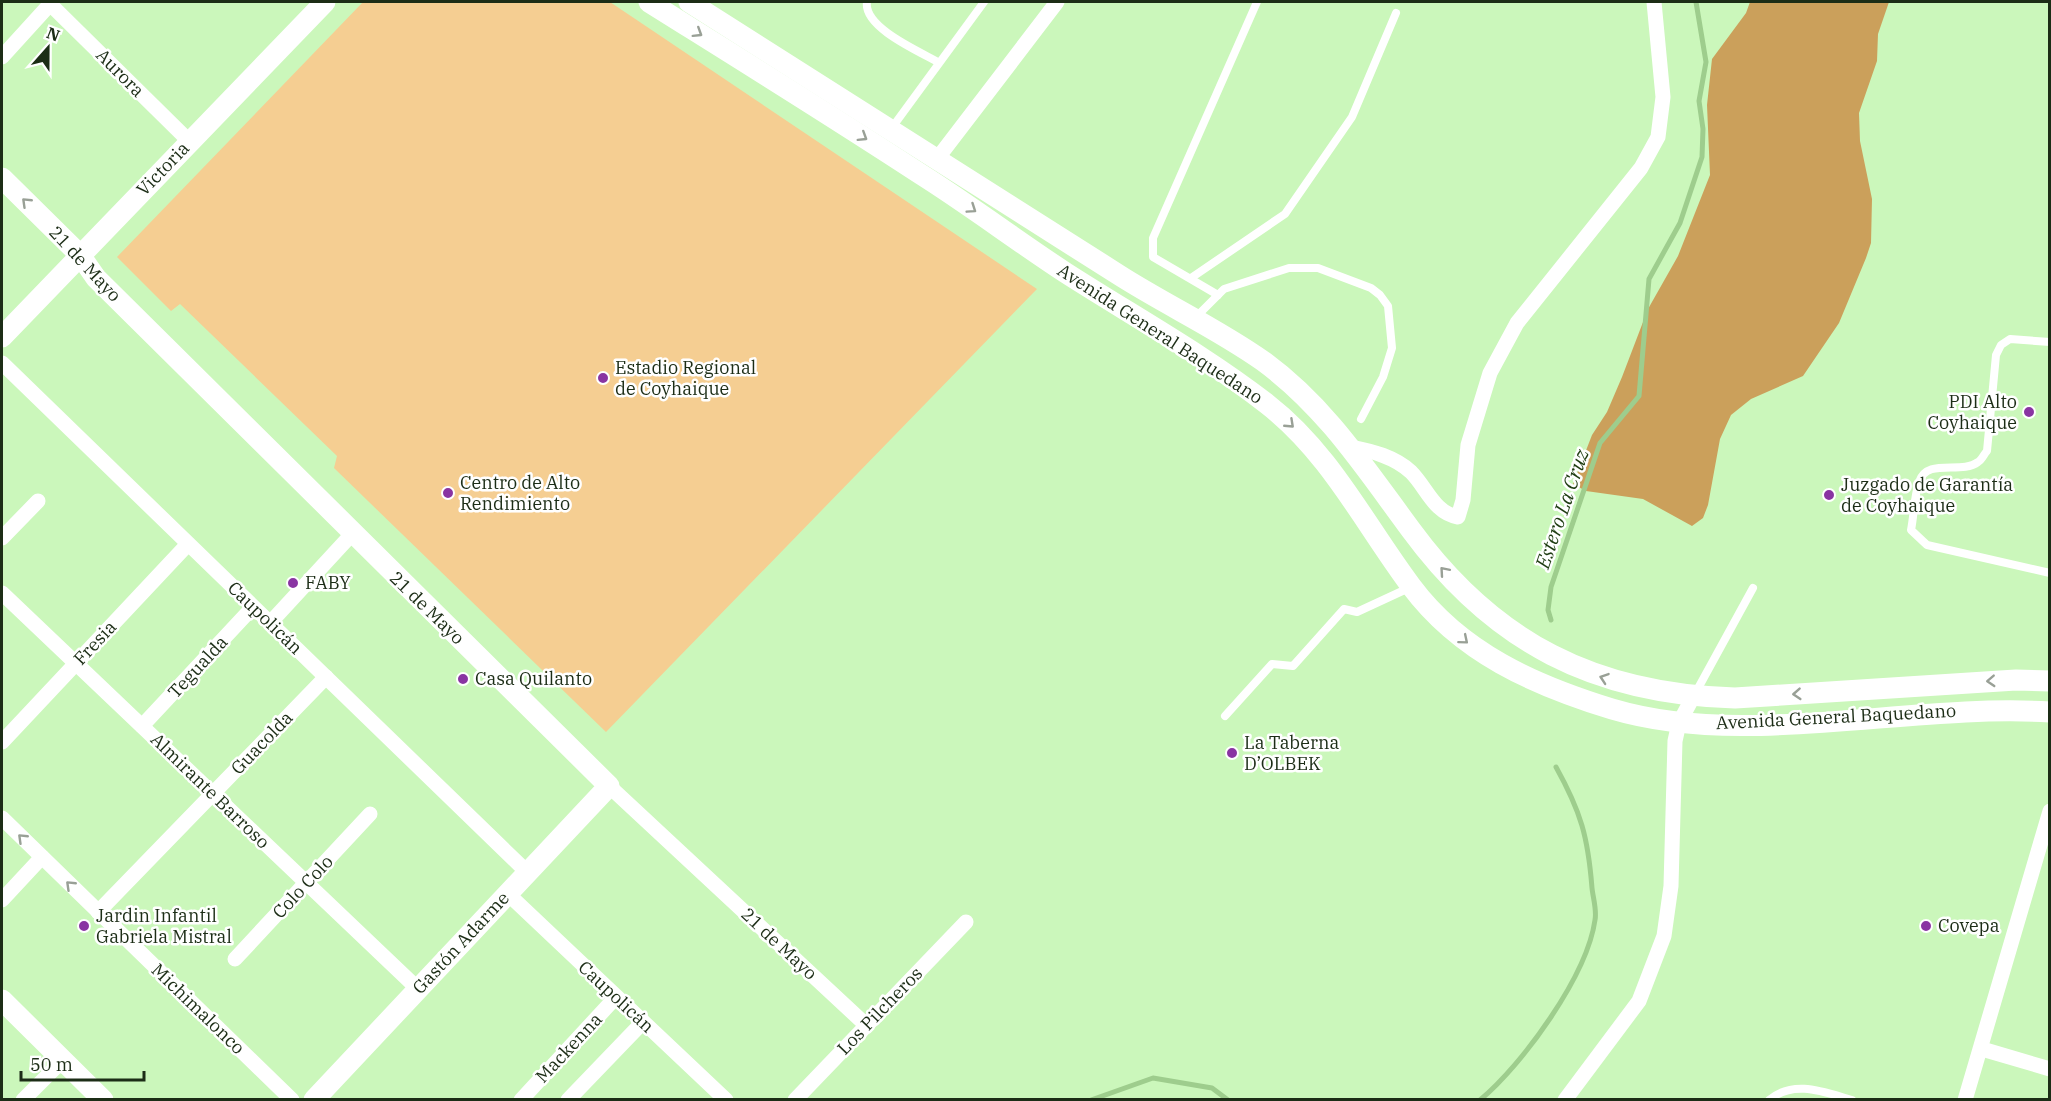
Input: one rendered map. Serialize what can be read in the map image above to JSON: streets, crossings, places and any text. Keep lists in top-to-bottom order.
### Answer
{
  "streets": {
    "main road": [
      "Victoria",
      "21 de Mayo",
      "Avenida General Baquedano",
      "Gastón Adarme"
    ],
    "street": [
      "Aurora",
      "Caupolicán",
      "Fresia",
      "Tegualda",
      "Guacolda",
      "Almirante Barroso",
      "Colo Colo",
      "Michimalonco",
      "Los Pilcheros",
      "Mackenna"
    ]
  },
  "crossings": [
    ["Aurora", "Victoria"],
    ["Victoria", "21 de Mayo"],
    ["21 de Mayo", "Gastón Adarme"],
    ["21 de Mayo", "Los Pilcheros"],
    ["Caupolicán", "Fresia"],
    ["Caupolicán", "Tegualda"],
    ["Caupolicán", "Guacolda"],
    ["Caupolicán", "Gastón Adarme"],
    ["Caupolicán", "Mackenna"],
    ["Fresia", "Almirante Barroso"],
    ["Tegualda", "Almirante Barroso"],
    ["Guacolda", "Almirante Barroso"],
    ["Guacolda", "Michimalonco"],
    ["Almirante Barroso", "Colo Colo"],
    ["Almirante Barroso", "Gastón Adarme"]
  ],
  "water": ["Estero La Cruz"],
  "places": [
    "Estadio Regional de Coyhaique",
    "PDI Alto Coyhaique",
    "Centro de Alto Rendimiento",
    "Juzgado de Garantía de Coyhaique",
    "FABY",
    "Casa Quilanto",
    "La Taberna D’OLBEK",
    "Jardin Infantil Gabriela Mistral",
    "Covepa"
  ],
  "scale_bar": "50 m",
  "north": "top"
}
